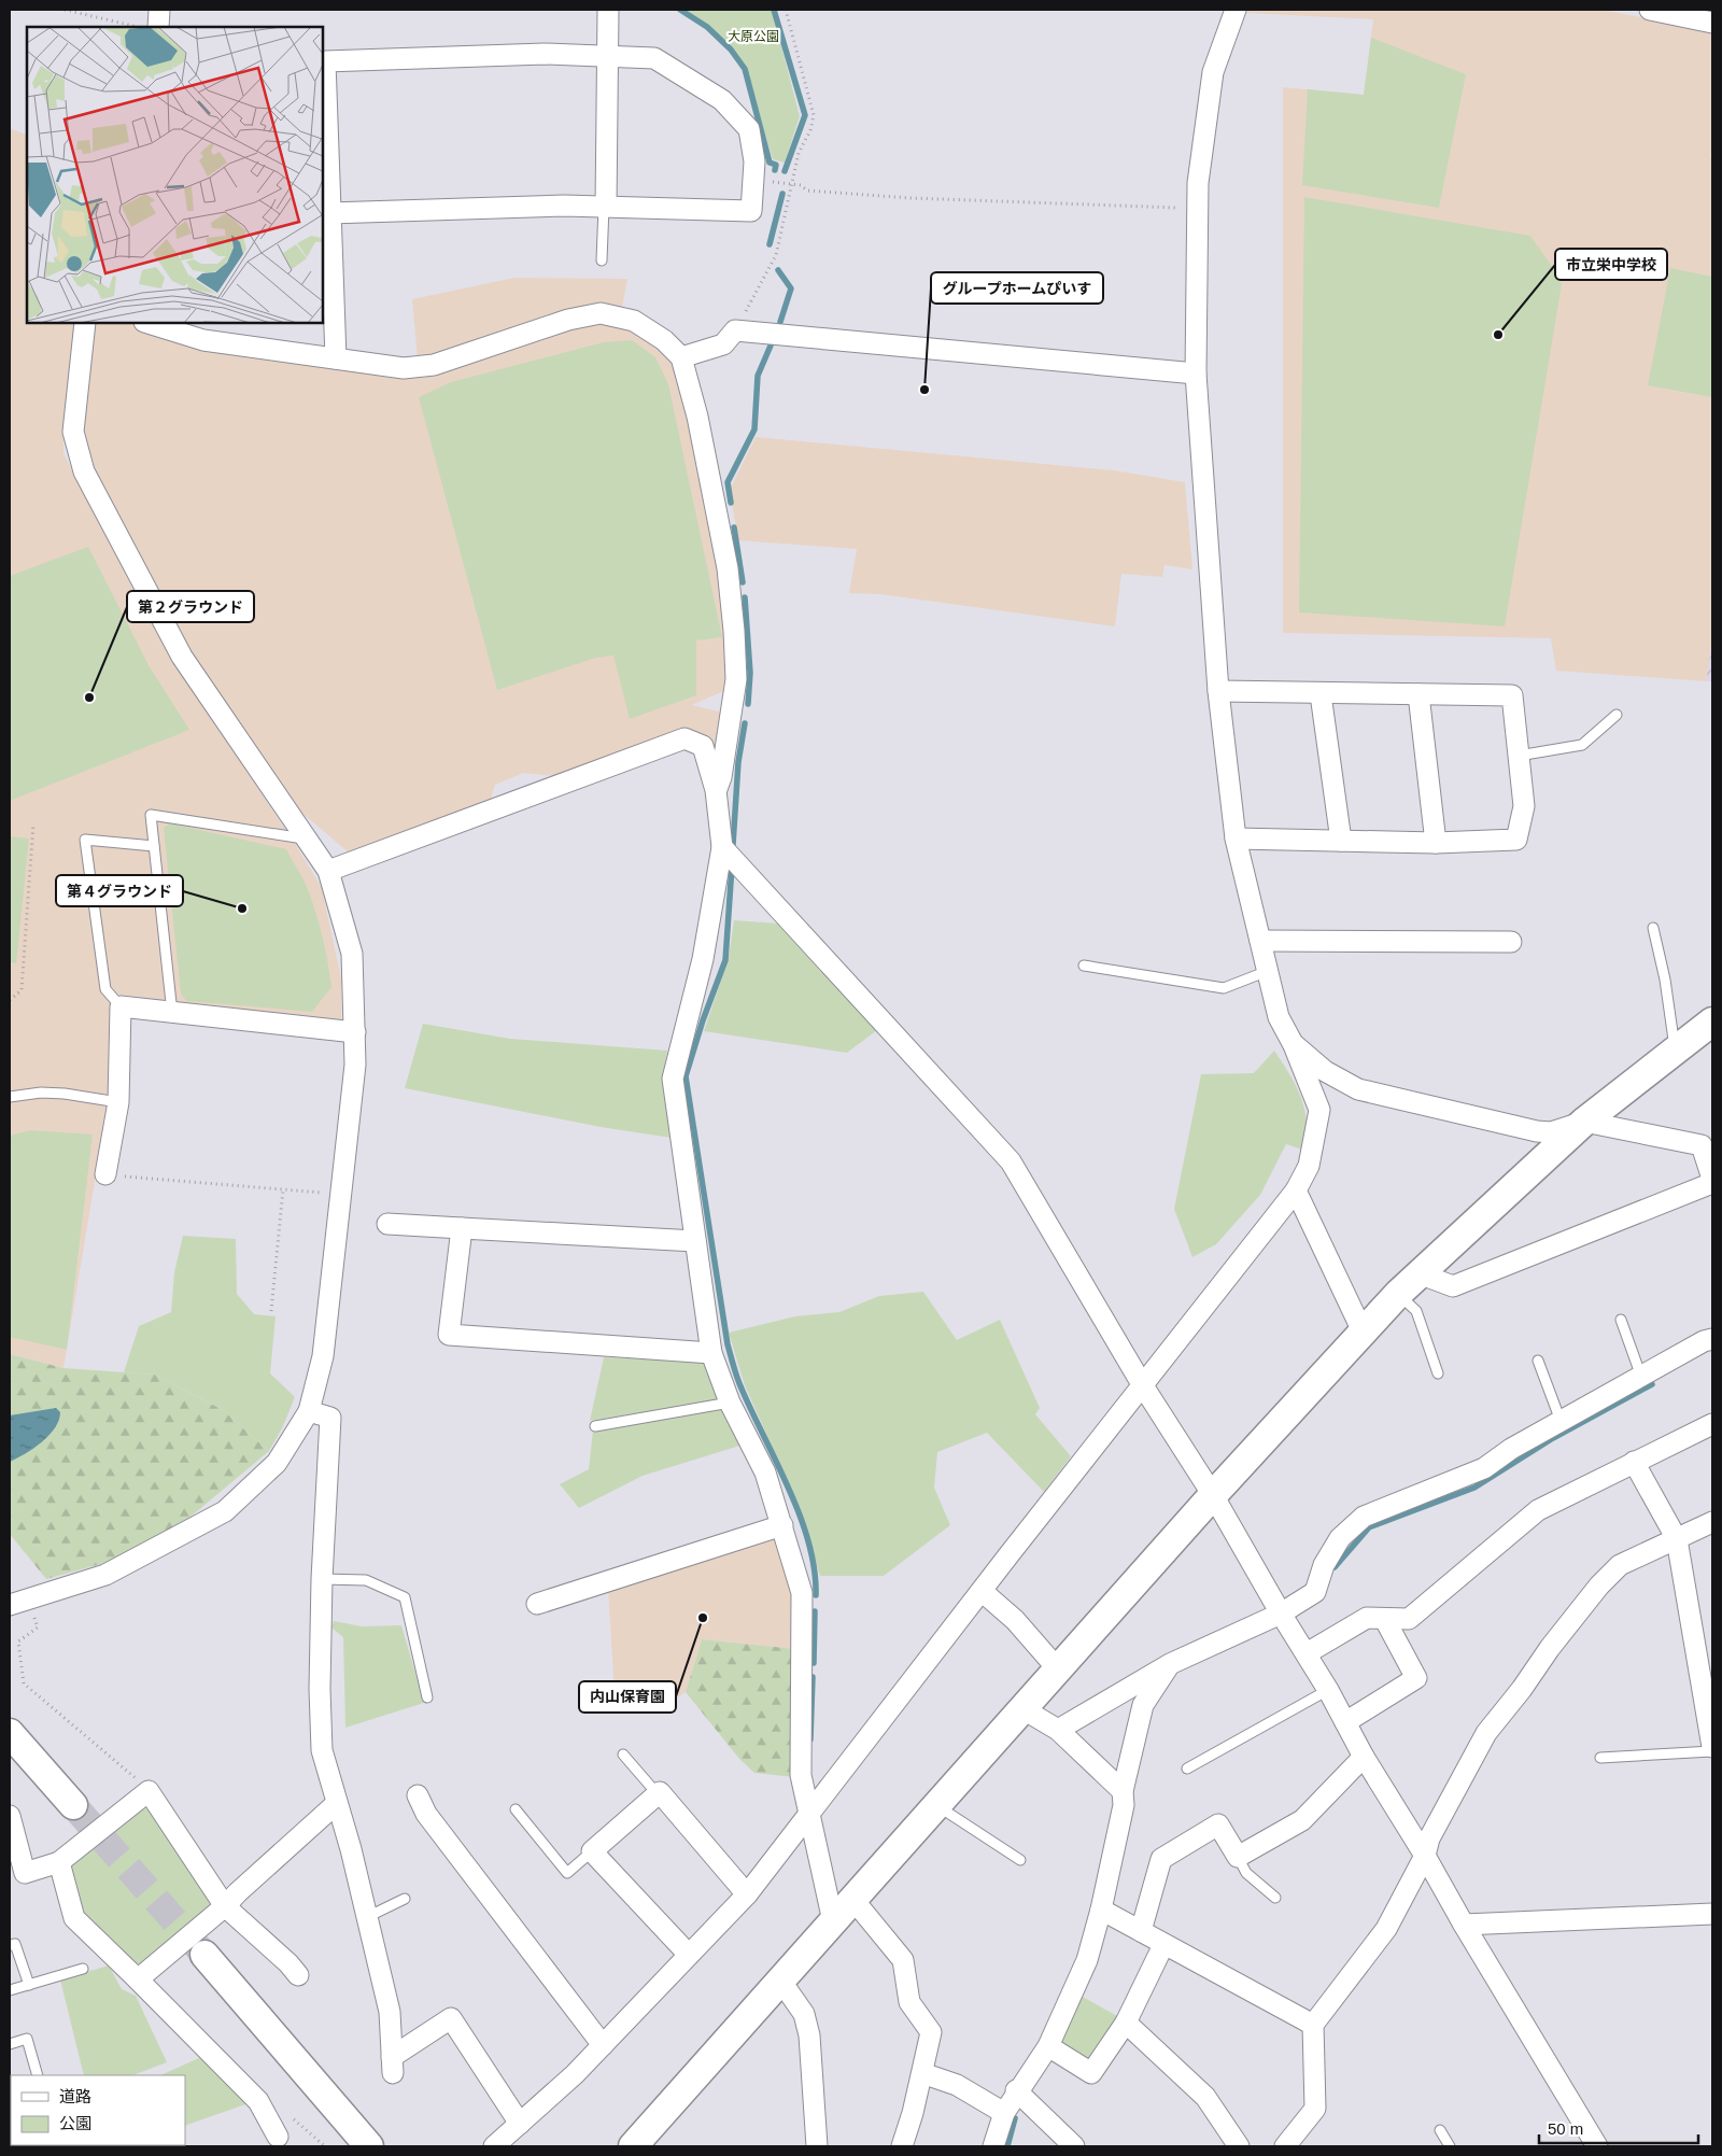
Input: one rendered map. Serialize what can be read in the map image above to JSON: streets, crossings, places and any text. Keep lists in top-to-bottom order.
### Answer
{
  "parks": ["大原公園"],
  "places": [
    "市立栄中学校",
    "グループホームぴいす",
    "第２グラウンド",
    "第４グラウンド",
    "内山保育園"
  ],
  "legend": ["道路", "公園"],
  "scale_bar": "50 m"
}
